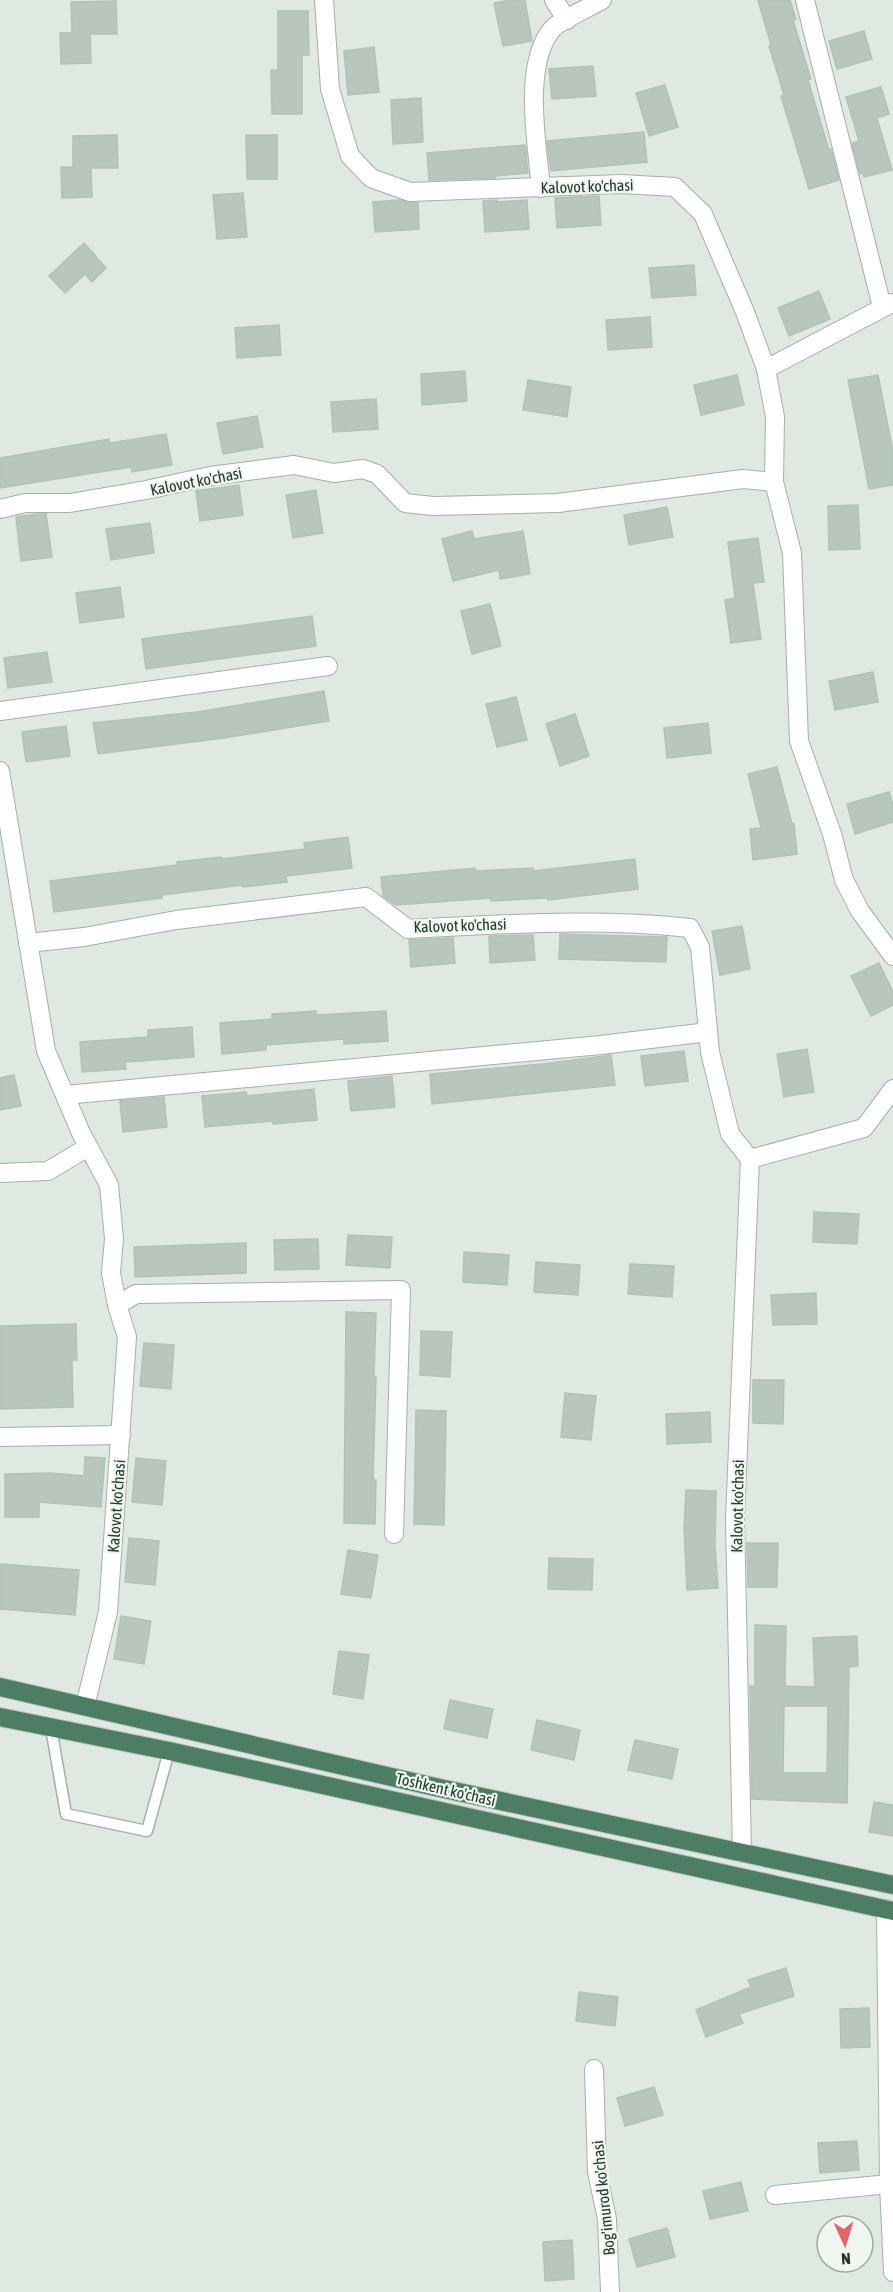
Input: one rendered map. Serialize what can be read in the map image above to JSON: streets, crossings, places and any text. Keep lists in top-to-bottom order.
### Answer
{
  "streets": {
    "highway": ["Toshkent ko'chasi"],
    "street": ["Kalovot ko'chasi", "Bog'imurod ko'chasi"]
  },
  "crossings": [
    ["Kalovot ko'chasi", "Toshkent ko'chasi"]
  ],
  "north": "bottom"
}
